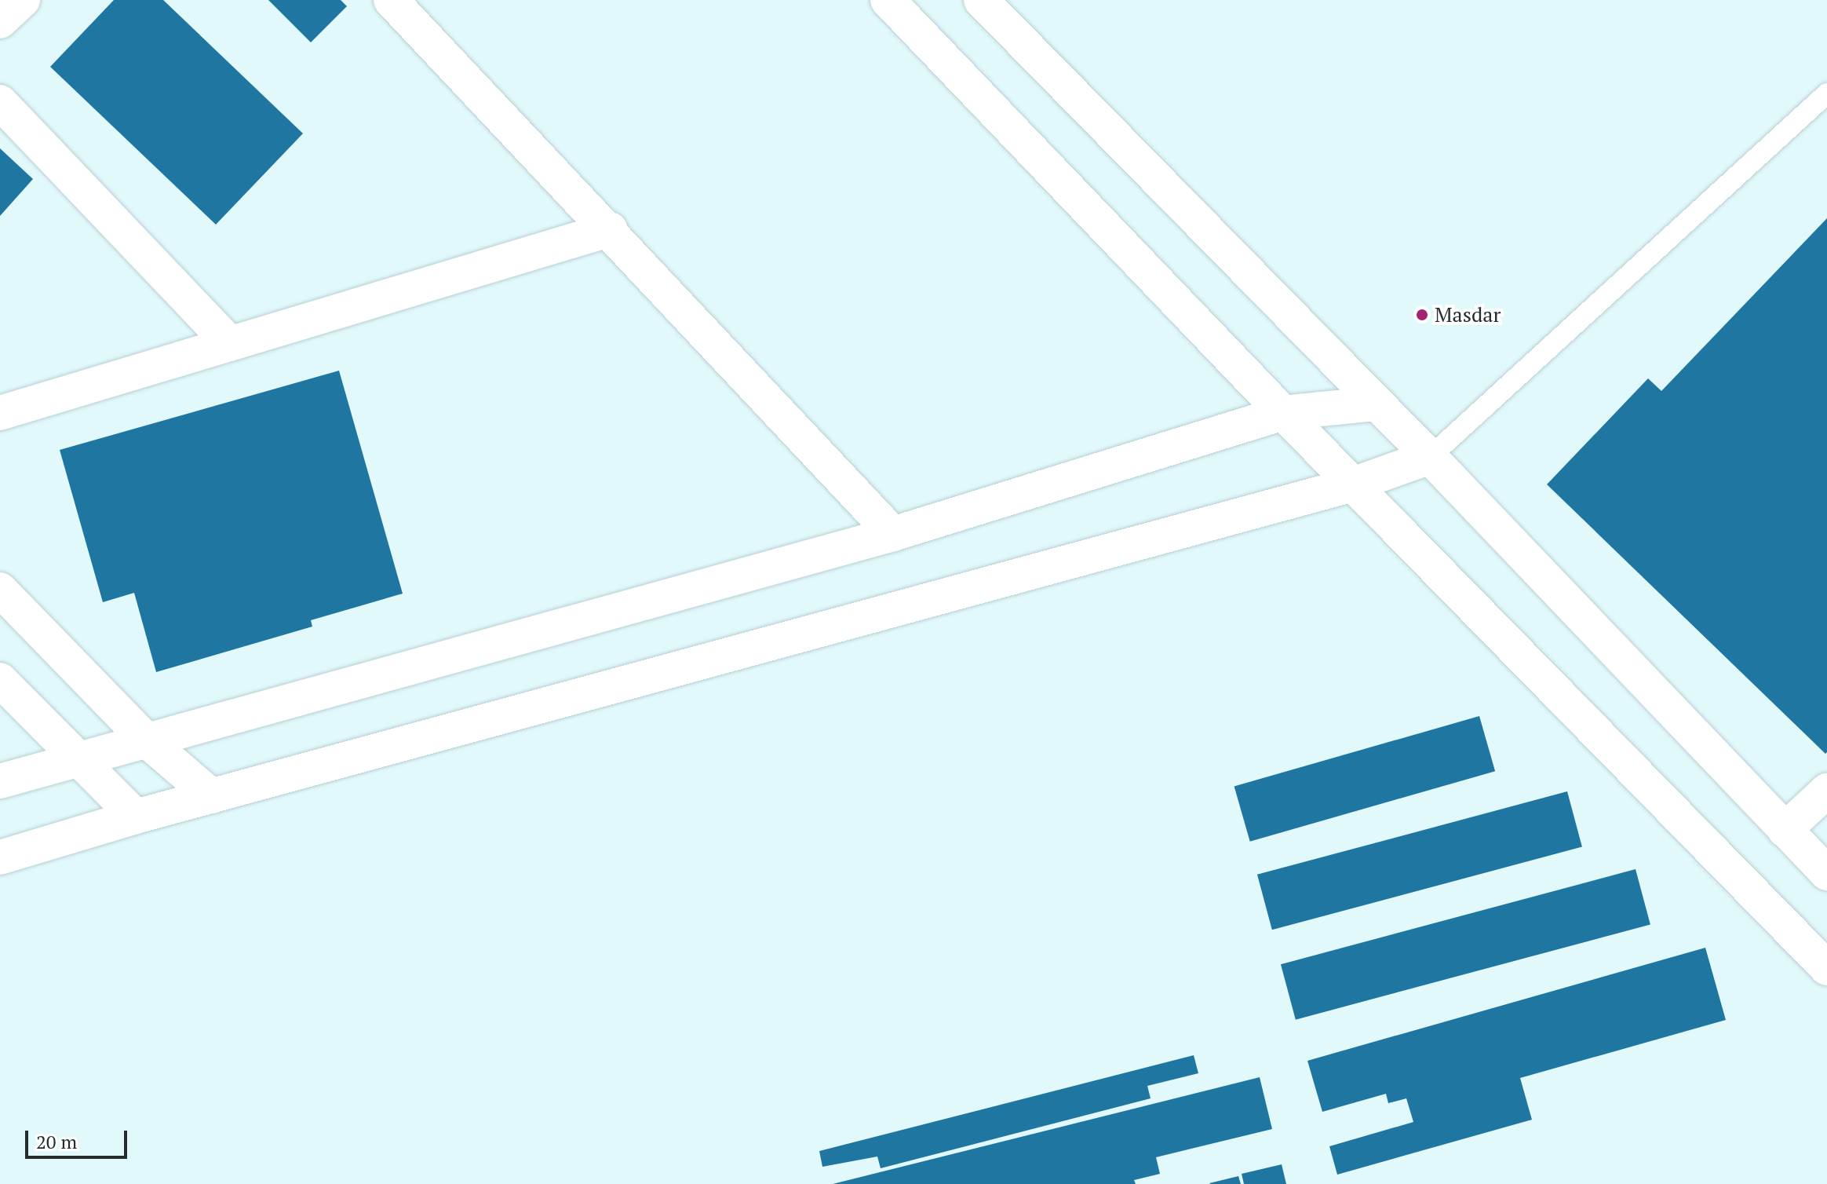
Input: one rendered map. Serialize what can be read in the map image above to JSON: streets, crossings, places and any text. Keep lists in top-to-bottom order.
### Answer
{
  "places": ["Masdar"],
  "scale_bar": "20 m"
}
